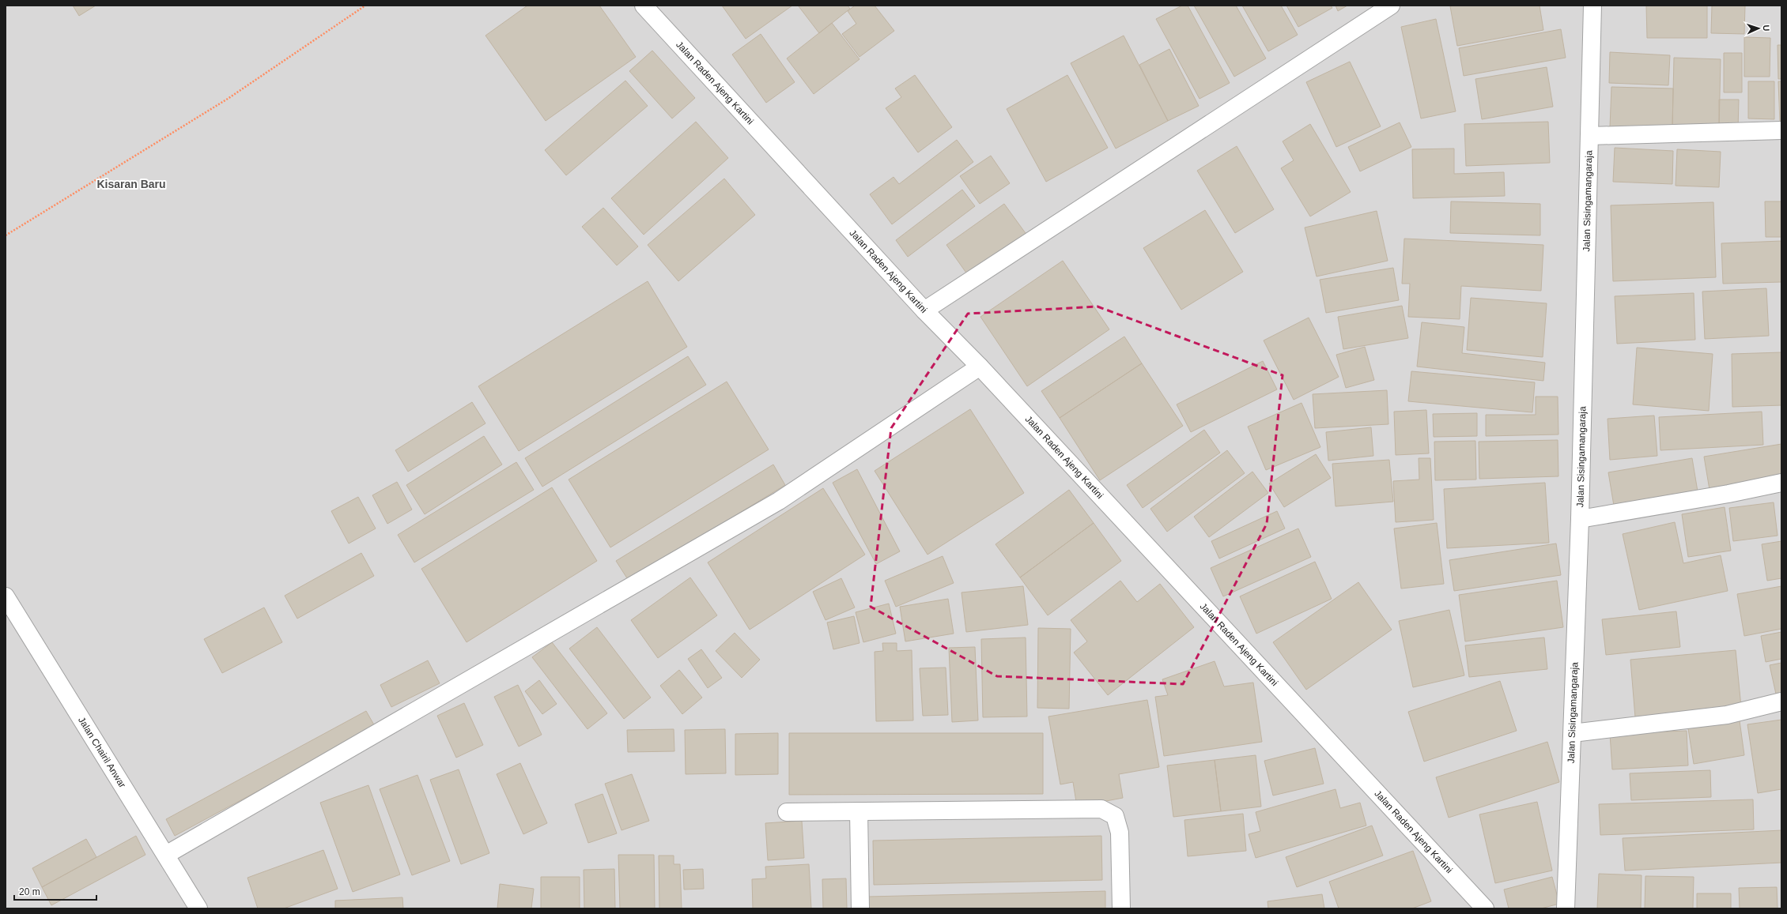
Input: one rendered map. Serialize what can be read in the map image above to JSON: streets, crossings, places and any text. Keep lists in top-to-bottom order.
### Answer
{
  "streets": {
    "street": ["Jalan Raden Ajeng Kartini", "Jalan Sisingamangaraja", "Jalan Chairil Anwar"]
  },
  "districts": ["Kisaran Baru"],
  "scale_bar": "20 m",
  "north": "right"
}
